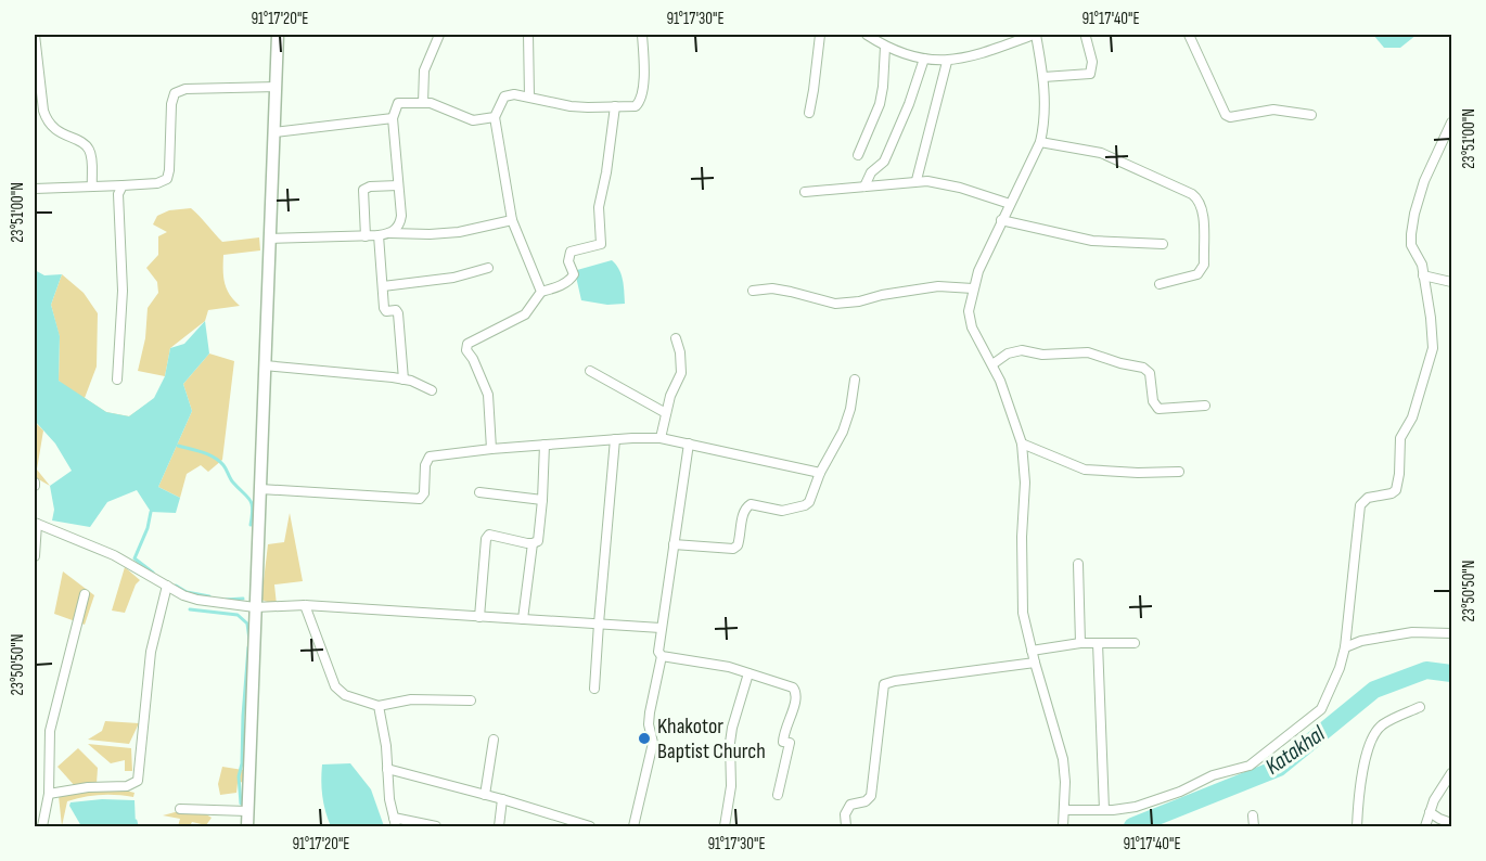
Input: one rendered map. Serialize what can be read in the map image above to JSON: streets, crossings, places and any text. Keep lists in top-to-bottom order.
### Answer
{
  "water": ["Katakhal"],
  "places": ["Khakotor Baptist Church"],
  "coordinates": [
    "91°17'20\"E",
    "91°17'30\"E",
    "91°17'40\"E",
    "23°51'00\"N",
    "23°50'50\"N"
  ]
}
